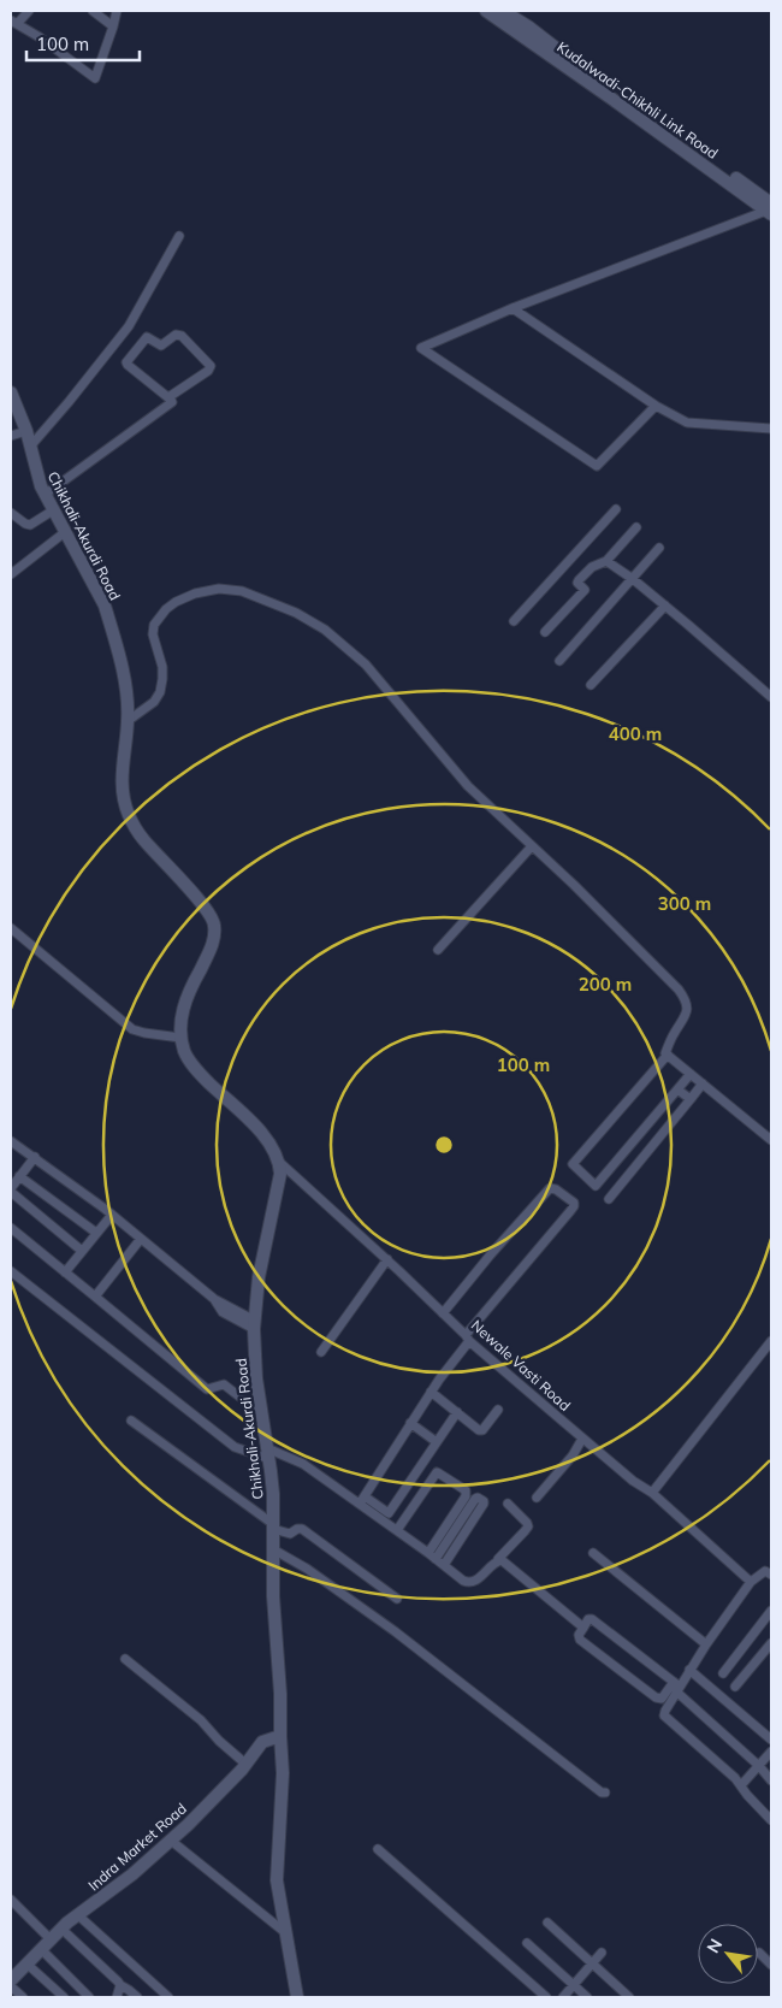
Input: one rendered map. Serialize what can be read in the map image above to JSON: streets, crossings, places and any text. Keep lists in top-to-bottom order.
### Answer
{
  "streets": {
    "main road": ["Kudalwadi-Chikhli Link Road", "Chikhali-Akurdi Road", "Indra Market Road"],
    "street": ["Newale Vasti Road"]
  },
  "crossings": [
    ["Chikhali-Akurdi Road", "Newale Vasti Road"],
    ["Chikhali-Akurdi Road", "Indra Market Road"]
  ],
  "scale_bar": "100 m",
  "north": "top left",
  "rings": [
    "400 m",
    "300 m",
    "200 m",
    "100 m"
  ]
}
